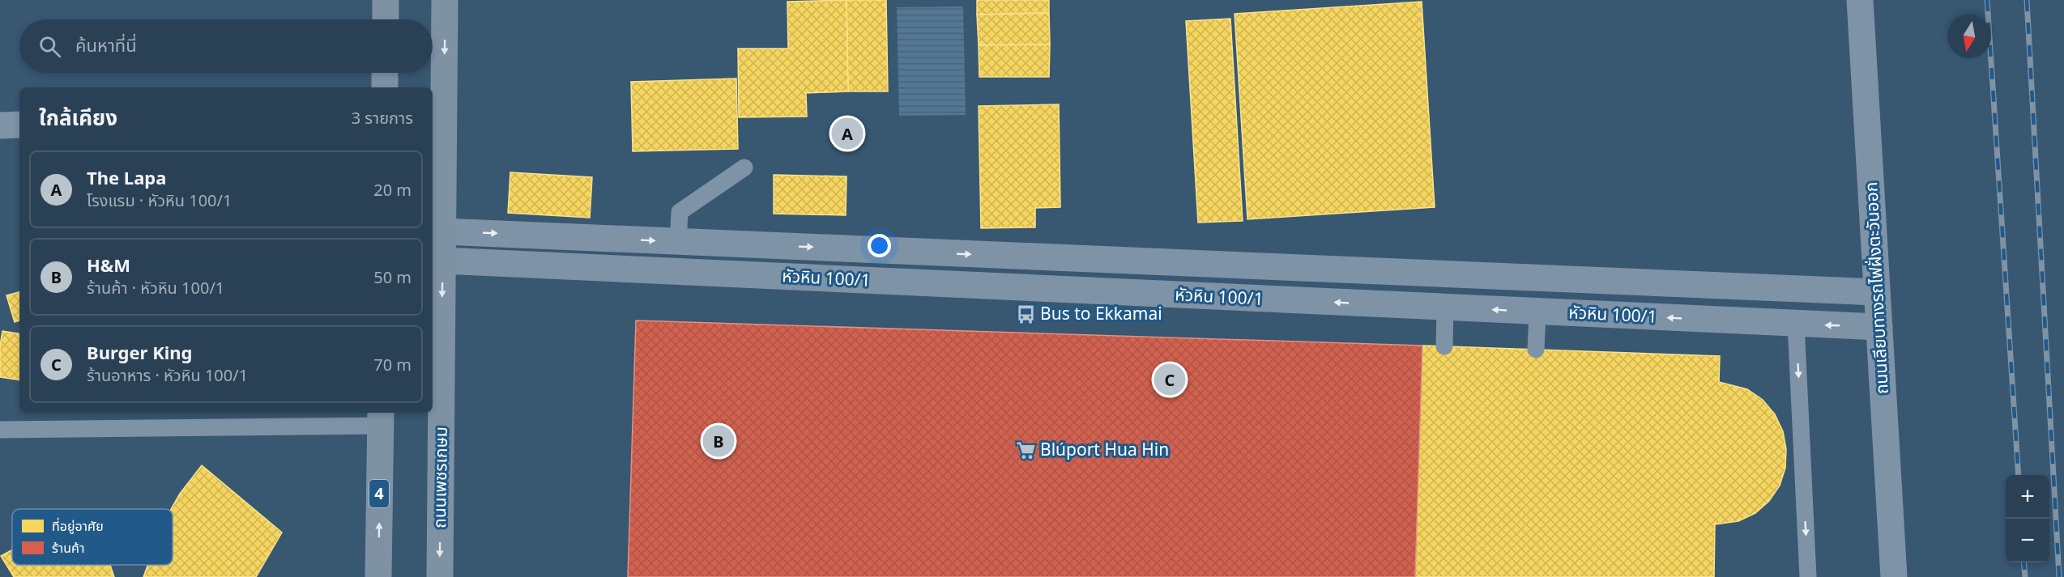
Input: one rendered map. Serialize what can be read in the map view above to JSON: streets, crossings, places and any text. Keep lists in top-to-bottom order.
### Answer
{
  "streets": {
    "main road": ["ถนนเพชรเกษม", "4"],
    "street": ["หัวหิน 100/1", "ถนนเลียบทางรถไฟฝั่งตะวันออก"]
  },
  "crossings": [
    ["หัวหิน 100/1", "ถนนเลียบทางรถไฟฝั่งตะวันออก"],
    ["หัวหิน 100/1", "ถนนเพชรเกษม"]
  ],
  "places": {
    "bus stop": ["Bus to Ekkamai"],
    "supermarket": ["Blúport Hua Hin"]
  },
  "legend": ["ที่อยู่อาศัย", "ร้านค้า"],
  "north": "bottom",
  "page": {
    "search": "ค้นหาที่นี่",
    "heading": ["ใกล้เคียง", "3 รายการ"],
    "pins": ["A", "C", "B"],
    "list": [
      {
        "mark": "A",
        "name": "The Lapa",
        "note": "โรงแรม · หัวหิน 100/1",
        "value": "20 m"
      },
      {
        "mark": "B",
        "name": "H&M",
        "note": "ร้านค้า · หัวหิน 100/1",
        "value": "50 m"
      },
      {
        "mark": "C",
        "name": "Burger King",
        "note": "ร้านอาหาร · หัวหิน 100/1",
        "value": "70 m"
      }
    ],
    "map_buttons": ["+", "−"]
  }
}
